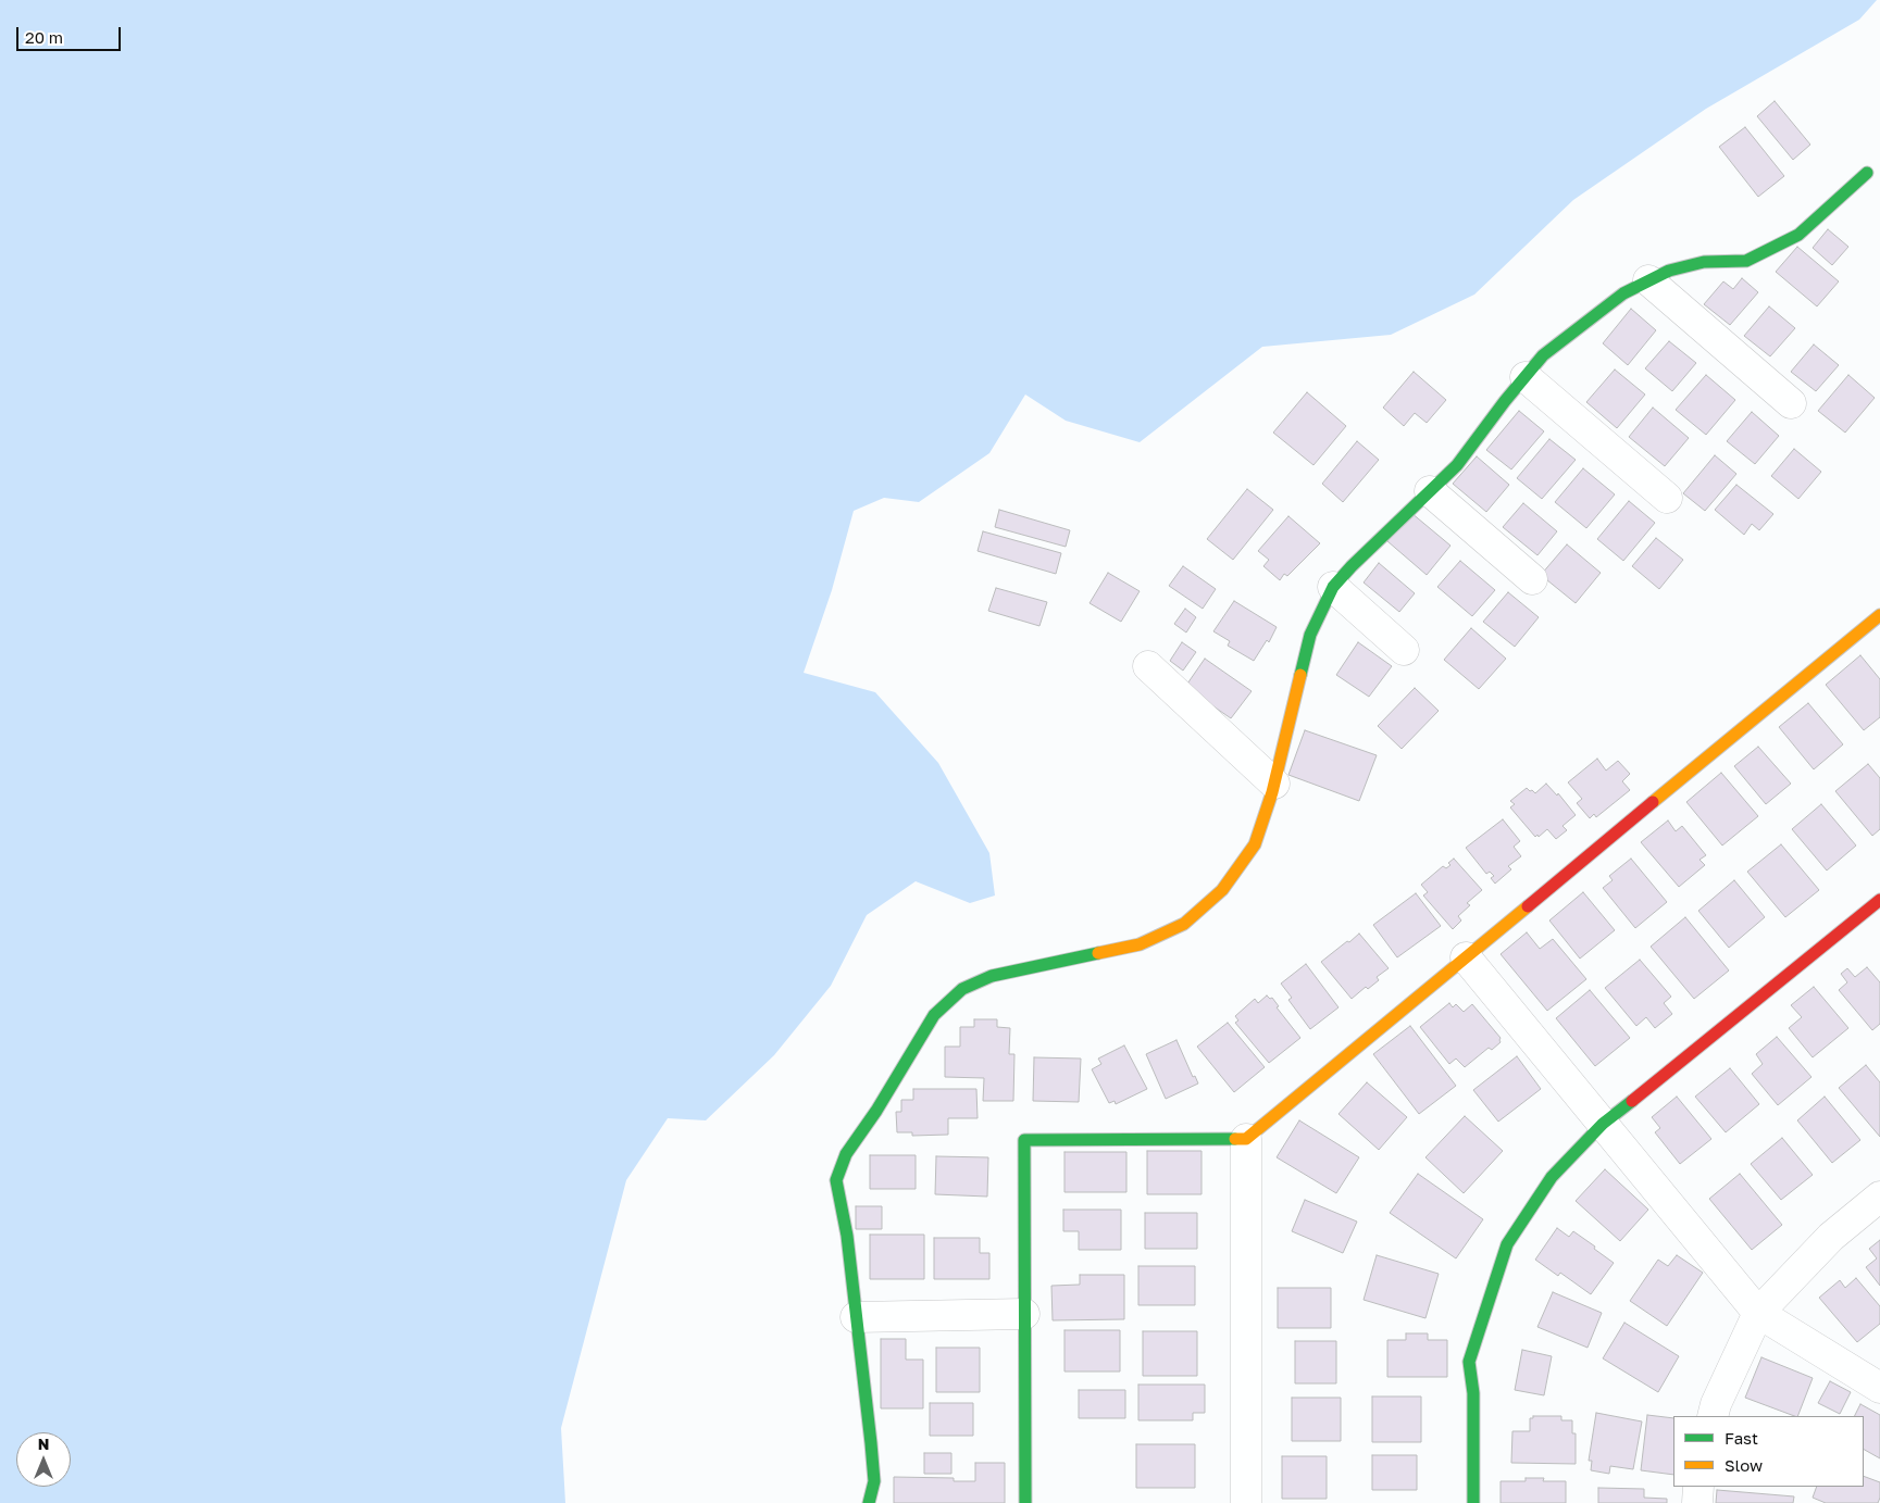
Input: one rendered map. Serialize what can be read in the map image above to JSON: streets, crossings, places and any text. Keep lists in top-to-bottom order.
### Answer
{
  "legend": ["Fast", "Slow"],
  "scale_bar": "20 m",
  "north": "top"
}
